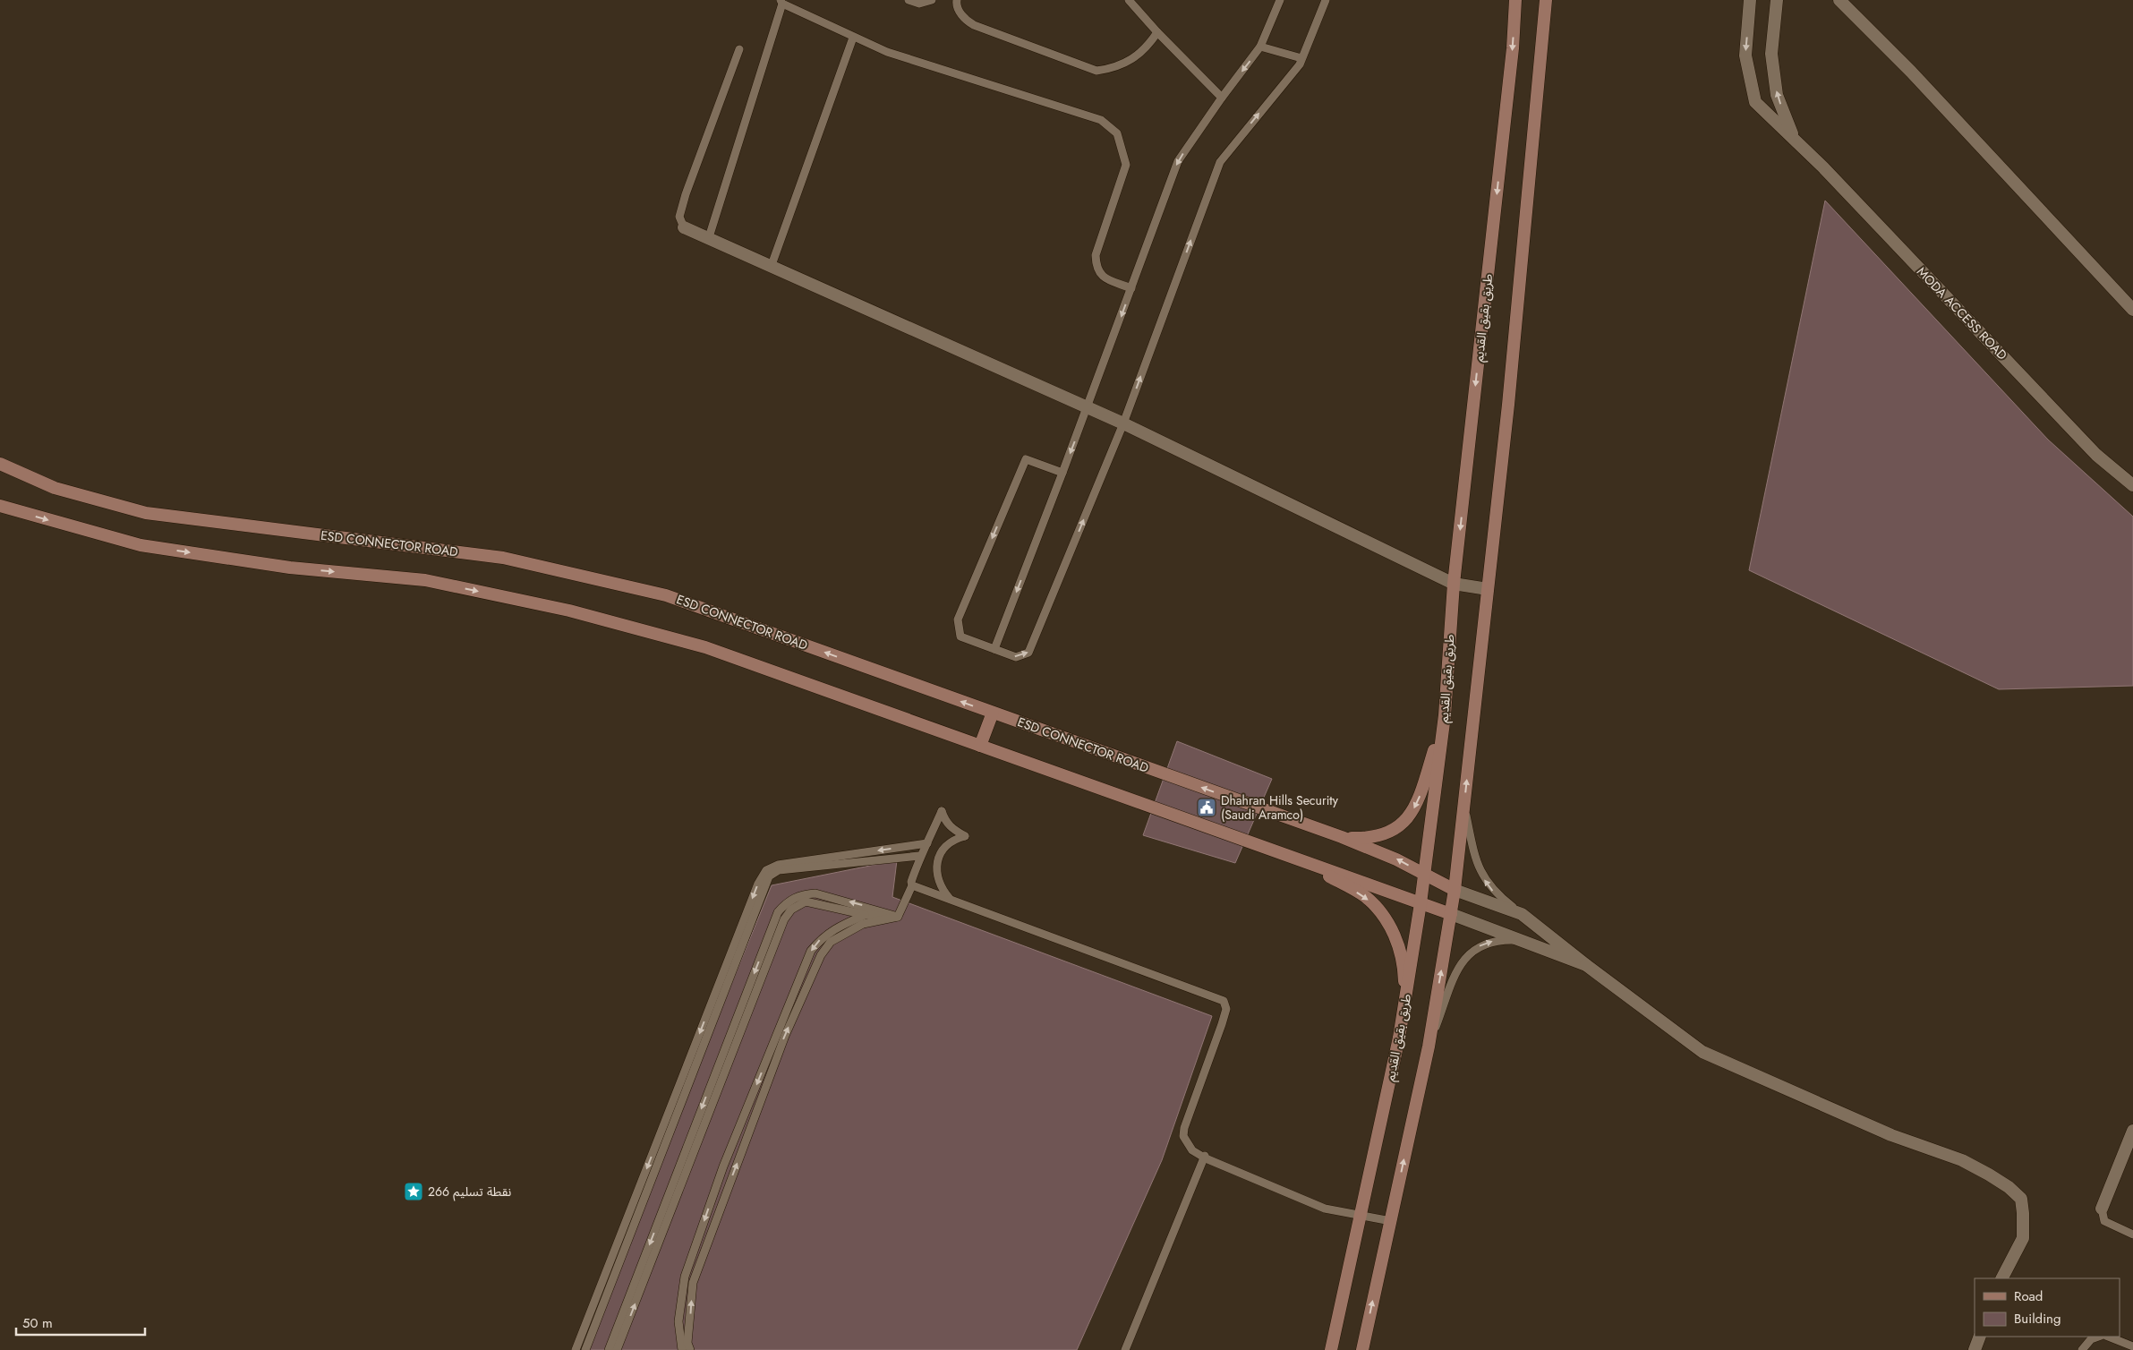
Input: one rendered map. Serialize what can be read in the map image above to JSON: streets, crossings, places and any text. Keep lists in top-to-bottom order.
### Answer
{
  "streets": {
    "main road": ["طريق بقيق القديم", "ESD CONNECTOR ROAD"],
    "street": ["MODA ACCESS ROAD"]
  },
  "crossings": [
    ["طريق بقيق القديم", "ESD CONNECTOR ROAD"]
  ],
  "places": {
    "public building": ["Dhahran Hills Security (Saudi Aramco)"],
    "place": ["نقطة تسليم 266"]
  },
  "legend": ["Road", "Building"],
  "scale_bar": "50 m"
}
